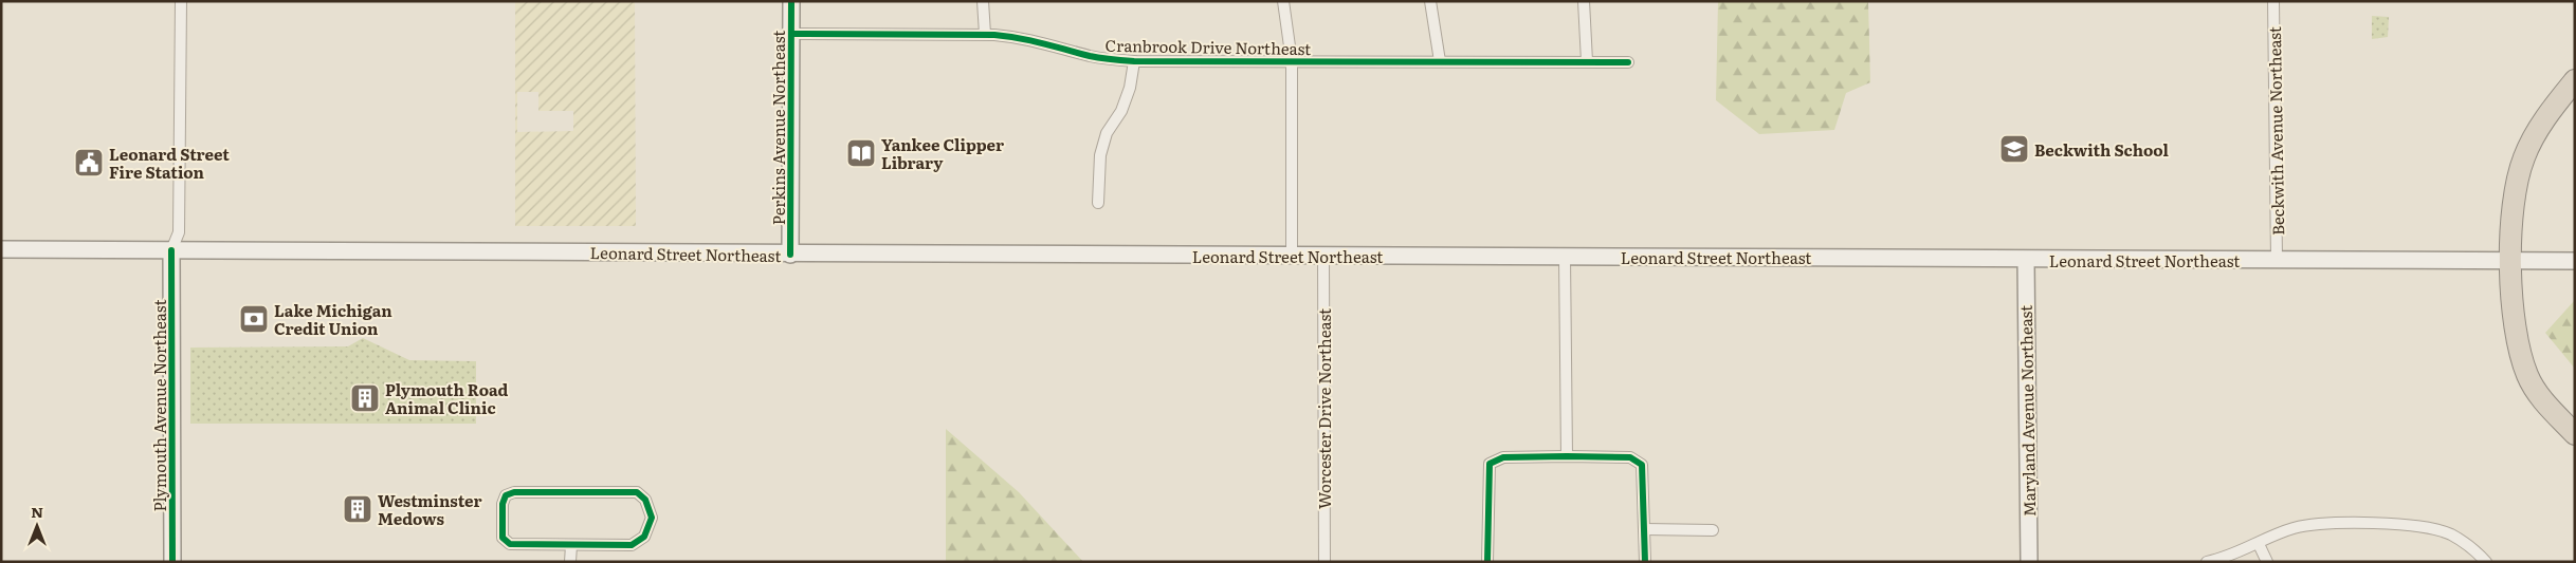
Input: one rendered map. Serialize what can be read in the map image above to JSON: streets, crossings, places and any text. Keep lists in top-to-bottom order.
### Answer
{
  "streets": {
    "main road": [
      "Perkins Avenue Northeast",
      "Leonard Street Northeast",
      "Plymouth Avenue Northeast",
      "Maryland Avenue Northeast"
    ],
    "street": ["Cranbrook Drive Northeast", "Beckwith Avenue Northeast", "Worcester Drive Northeast"]
  },
  "crossings": [
    ["Cranbrook Drive Northeast", "Perkins Avenue Northeast"],
    ["Perkins Avenue Northeast", "Leonard Street Northeast"],
    ["Beckwith Avenue Northeast", "Leonard Street Northeast"],
    ["Leonard Street Northeast", "Plymouth Avenue Northeast"],
    ["Leonard Street Northeast", "Worcester Drive Northeast"],
    ["Leonard Street Northeast", "Maryland Avenue Northeast"]
  ],
  "places": {
    "school or university": ["Beckwith School"],
    "library": ["Yankee Clipper Library"],
    "public building": ["Leonard Street Fire Station"],
    "bank": ["Lake Michigan Credit Union"],
    "building": ["Plymouth Road Animal Clinic", "Westminster Medows"]
  },
  "north": "top"
}
